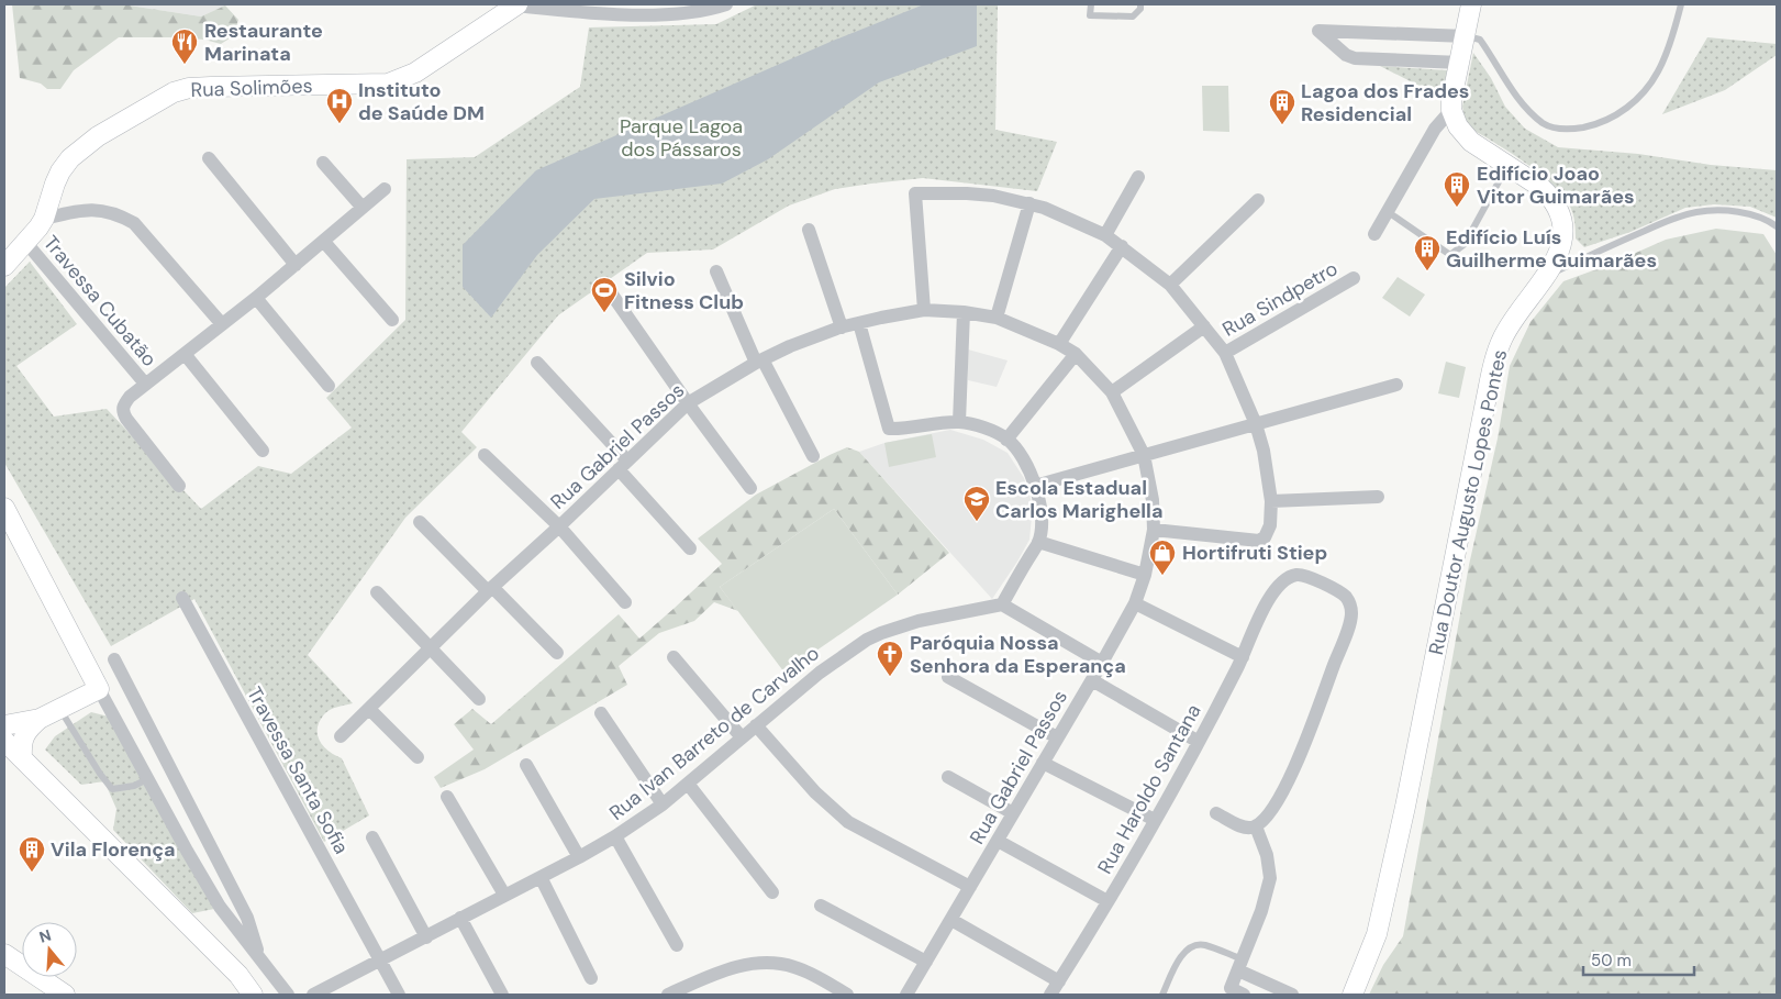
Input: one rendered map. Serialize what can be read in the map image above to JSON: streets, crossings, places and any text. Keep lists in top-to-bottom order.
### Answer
{
  "streets": {
    "street": [
      "Rua Solimões",
      "Rua Sindpetro",
      "Travessa Cubatão",
      "Rua Gabriel Passos",
      "Rua Doutor Augusto Lopes Pontes",
      "Rua Ivan Barreto de Carvalho",
      "Travessa Santa Sofia",
      "Rua Haroldo Santana"
    ]
  },
  "crossings": [
    ["Rua Solimões", "Travessa Cubatão"],
    ["Rua Ivan Barreto de Carvalho", "Travessa Santa Sofia"]
  ],
  "parks": ["Parque Lagoa dos Pássaros"],
  "places": {
    "restaurant": ["Restaurante Marinata"],
    "hospital": ["Instituto de Saúde DM"],
    "building": [
      "Lagoa dos Frades Residencial",
      "Edifício Joao Vitor Guimarães",
      "Edifício Luís Guilherme Guimarães",
      "Vila Florença"
    ],
    "sports": ["Silvio Fitness Club"],
    "school or university": ["Escola Estadual Carlos Marighella"],
    "shop": ["Hortifruti Stiep"],
    "church": ["Paróquia Nossa Senhora da Esperança"]
  },
  "scale_bar": "50 m",
  "north": "top"
}
